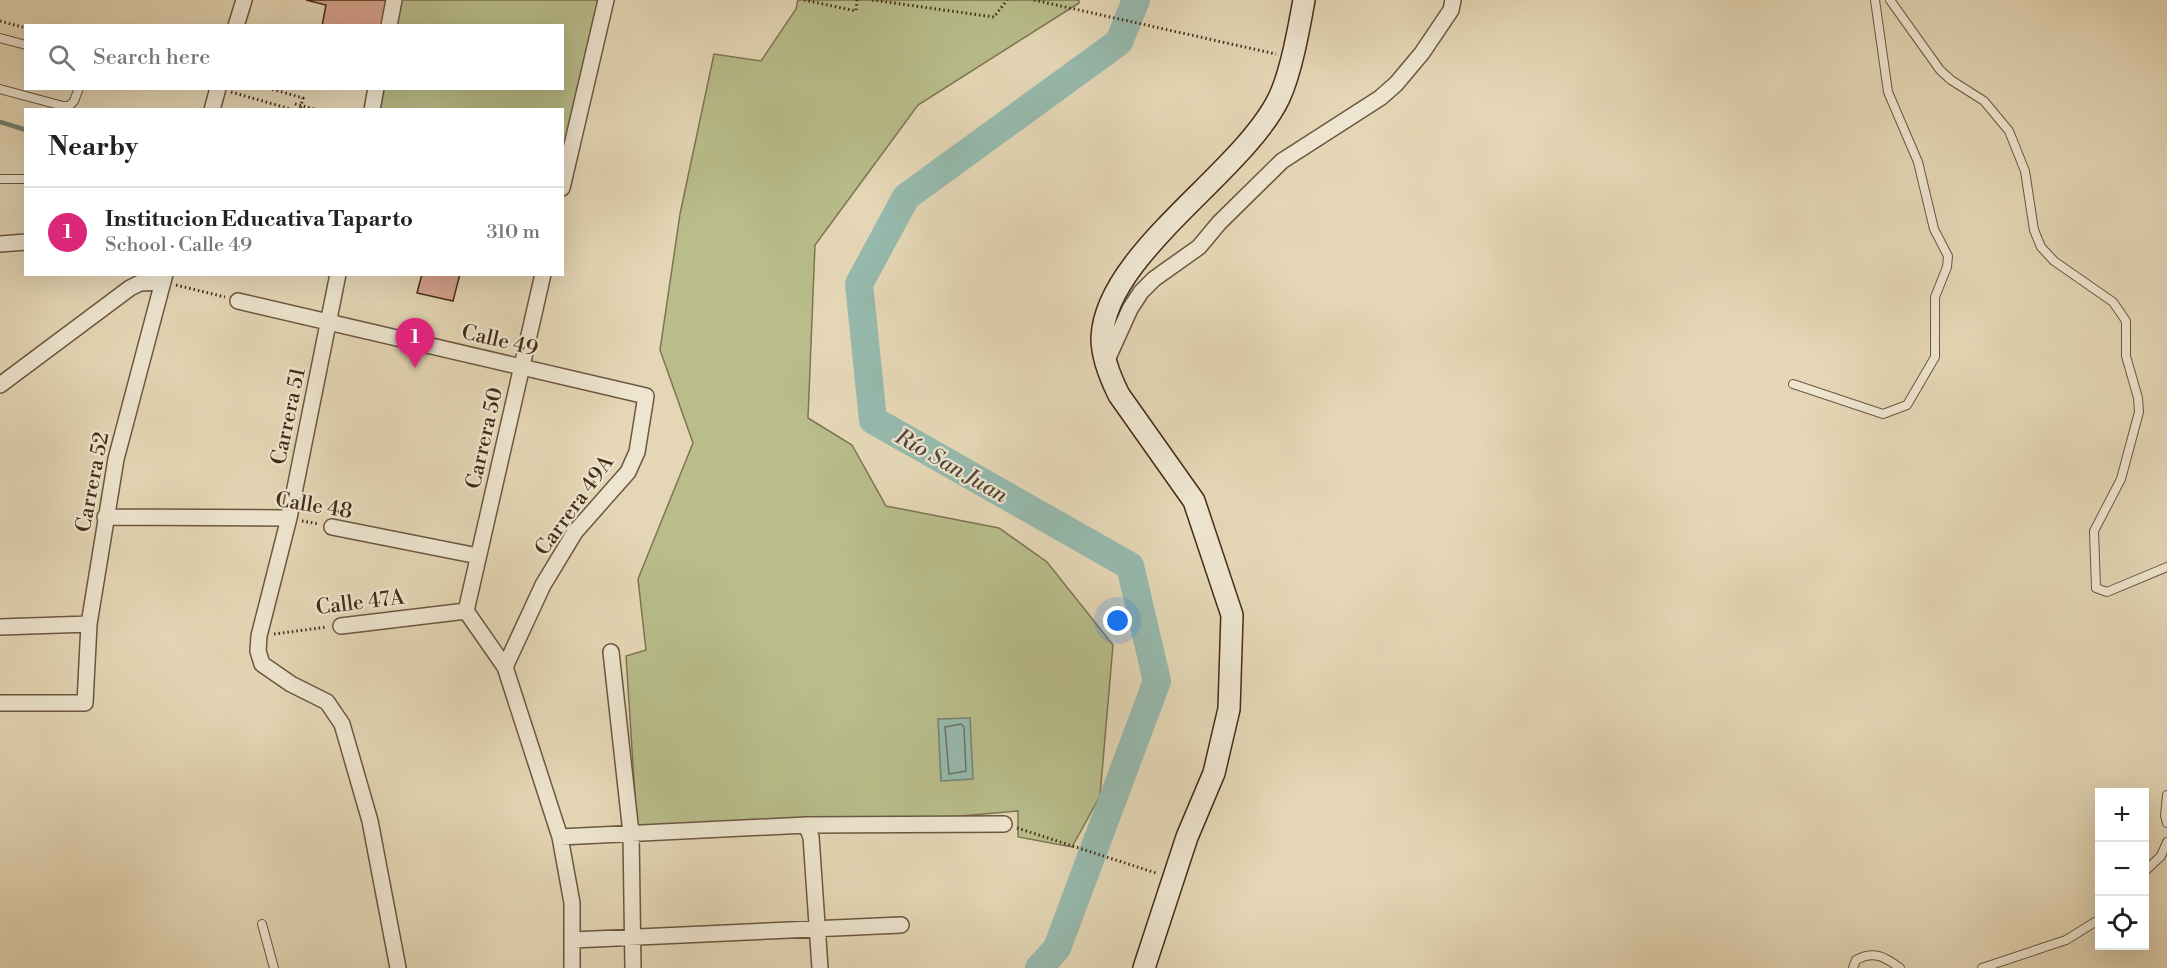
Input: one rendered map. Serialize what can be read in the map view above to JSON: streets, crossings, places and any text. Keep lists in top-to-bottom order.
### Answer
{
  "streets": {
    "street": [
      "Calle 49",
      "Carrera 51",
      "Carrera 50",
      "Carrera 52",
      "Calle 48",
      "Carrera 49A",
      "Calle 47A"
    ]
  },
  "crossings": [
    ["Calle 49", "Carrera 51"],
    ["Calle 49", "Carrera 50"],
    ["Calle 49", "Carrera 49A"],
    ["Carrera 51", "Calle 48"],
    ["Carrera 51", "Calle 47A"],
    ["Carrera 50", "Calle 48"],
    ["Carrera 50", "Calle 47A"],
    ["Carrera 52", "Calle 48"]
  ],
  "water": ["Río San Juan"],
  "page": {
    "search": "Search here",
    "heading": "Nearby",
    "list": [
      {
        "mark": "1",
        "name": "Institucion Educativa Taparto",
        "note": "School · Calle 49",
        "value": "310 m"
      }
    ],
    "pins": "1",
    "map_buttons": ["+", "−"]
  }
}
